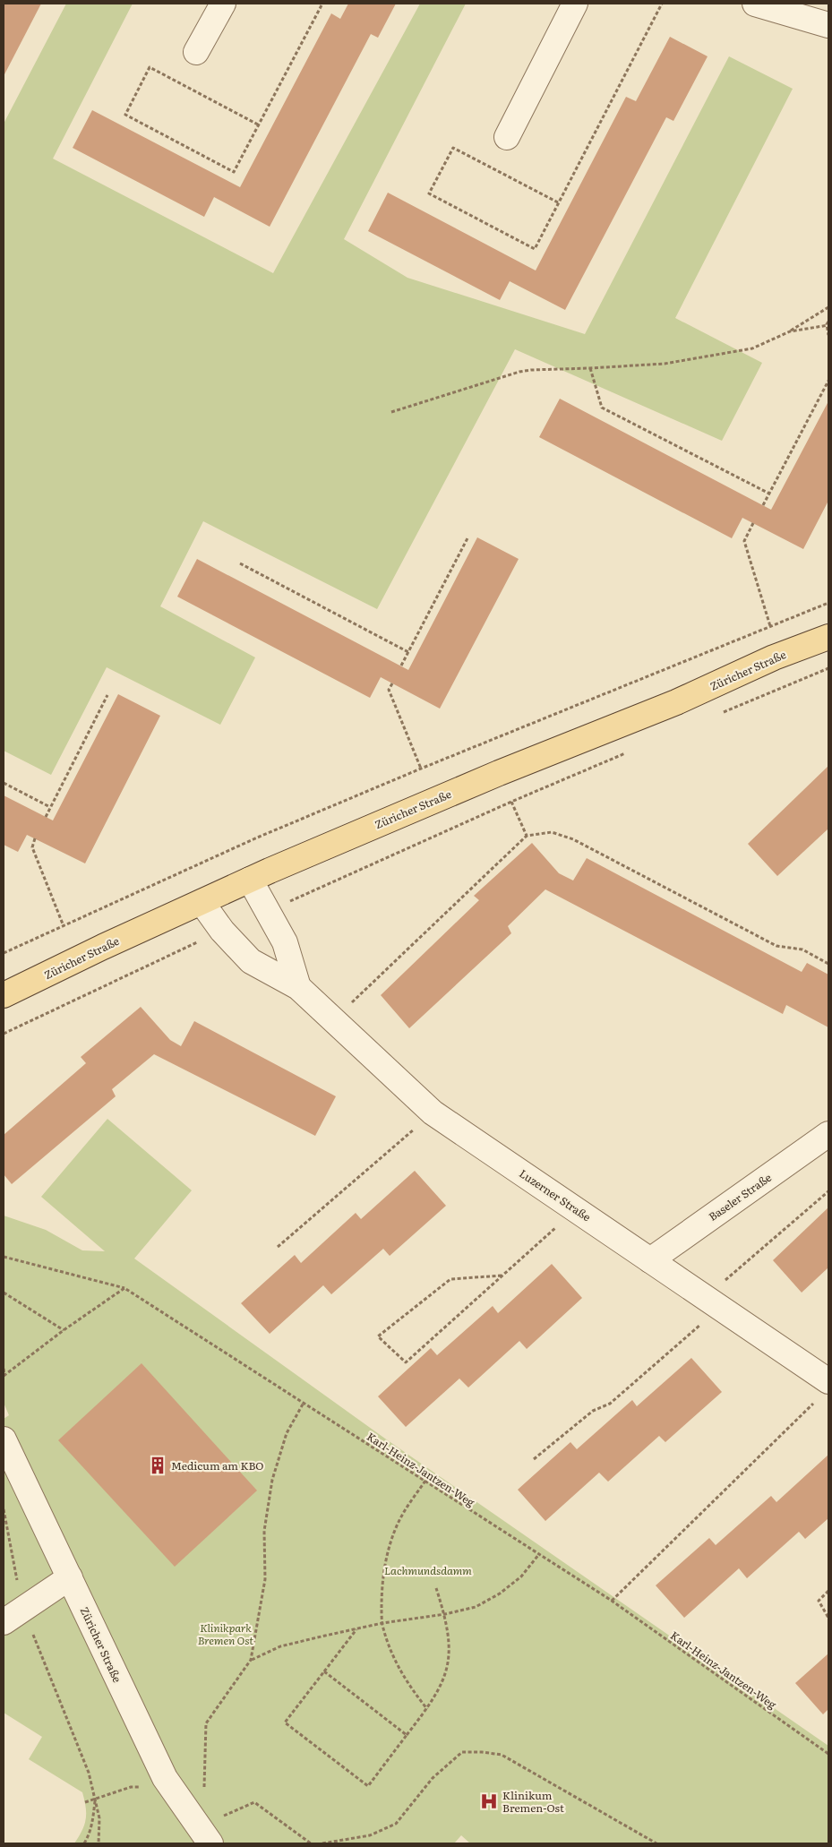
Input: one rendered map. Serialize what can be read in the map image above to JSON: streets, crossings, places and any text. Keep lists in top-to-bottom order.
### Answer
{
  "streets": {
    "main road": ["Züricher Straße"],
    "street": ["Luzerner Straße", "Baseler Straße"],
    "path": ["Karl-Heinz-Jantzen-Weg"]
  },
  "crossings": [
    ["Züricher Straße", "Luzerner Straße"],
    ["Luzerner Straße", "Baseler Straße"]
  ],
  "parks": ["Lachmundsdamm", "Klinikpark Bremen Ost"],
  "places": {
    "building": ["Medicum am KBO"],
    "hospital": ["Klinikum Bremen-Ost"]
  }
}
